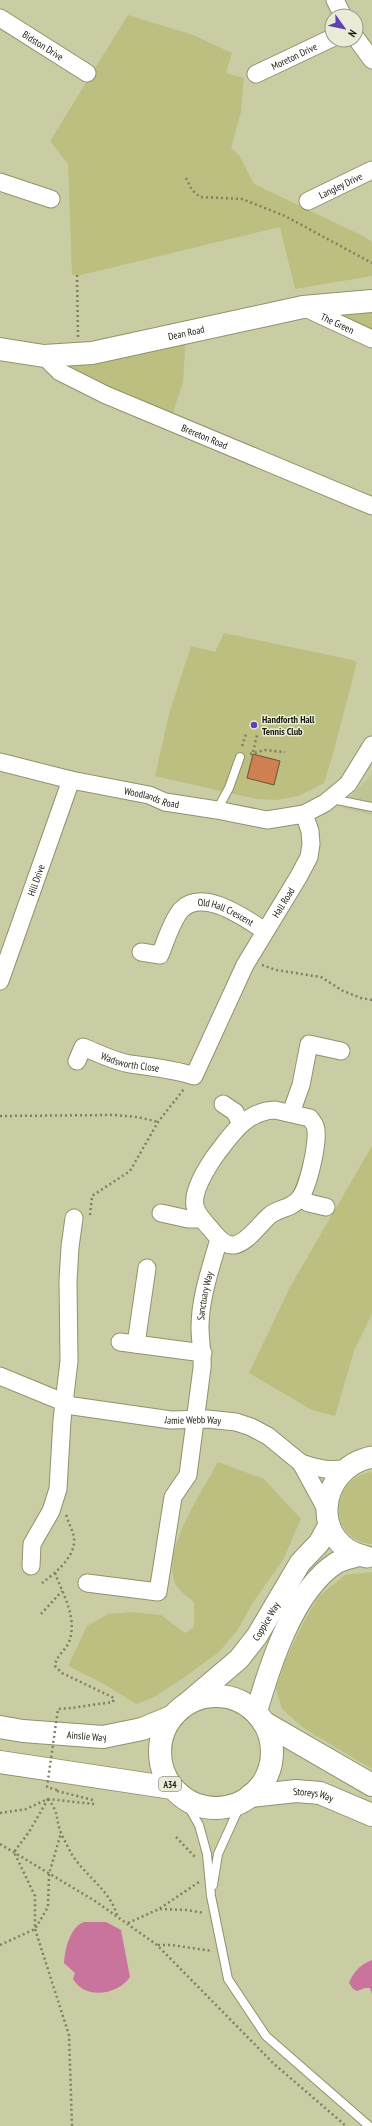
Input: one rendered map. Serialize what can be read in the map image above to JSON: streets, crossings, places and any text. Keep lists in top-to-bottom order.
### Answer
{
  "streets": {
    "main road": [
      "Dean Road",
      "Ainslie Way",
      "A34",
      "Storeys Way"
    ],
    "street": [
      "Bidston Drive",
      "Moreton Drive",
      "Langley Drive",
      "The Green",
      "Brereton Road",
      "Woodlands Road",
      "Hill Drive",
      "Hall Road",
      "Old Hall Crescent",
      "Wadsworth Close",
      "Sanctuary Way",
      "Jamie Webb Way",
      "Coppice Way"
    ]
  },
  "crossings": [
    ["The Green", "Dean Road"],
    ["Dean Road", "Brereton Road"],
    ["Woodlands Road", "Hill Drive"],
    ["Woodlands Road", "Hall Road"],
    ["Hall Road", "Old Hall Crescent"],
    ["Hall Road", "Wadsworth Close"],
    ["Sanctuary Way", "Jamie Webb Way"],
    ["Jamie Webb Way", "Coppice Way"],
    ["Coppice Way", "Ainslie Way"],
    ["Coppice Way", "A34"],
    ["Coppice Way", "Storeys Way"],
    ["Ainslie Way", "A34"],
    ["Ainslie Way", "Storeys Way"],
    ["A34", "Storeys Way"]
  ],
  "places": ["Handforth Hall Tennis Club"],
  "north": "bottom right"
}
